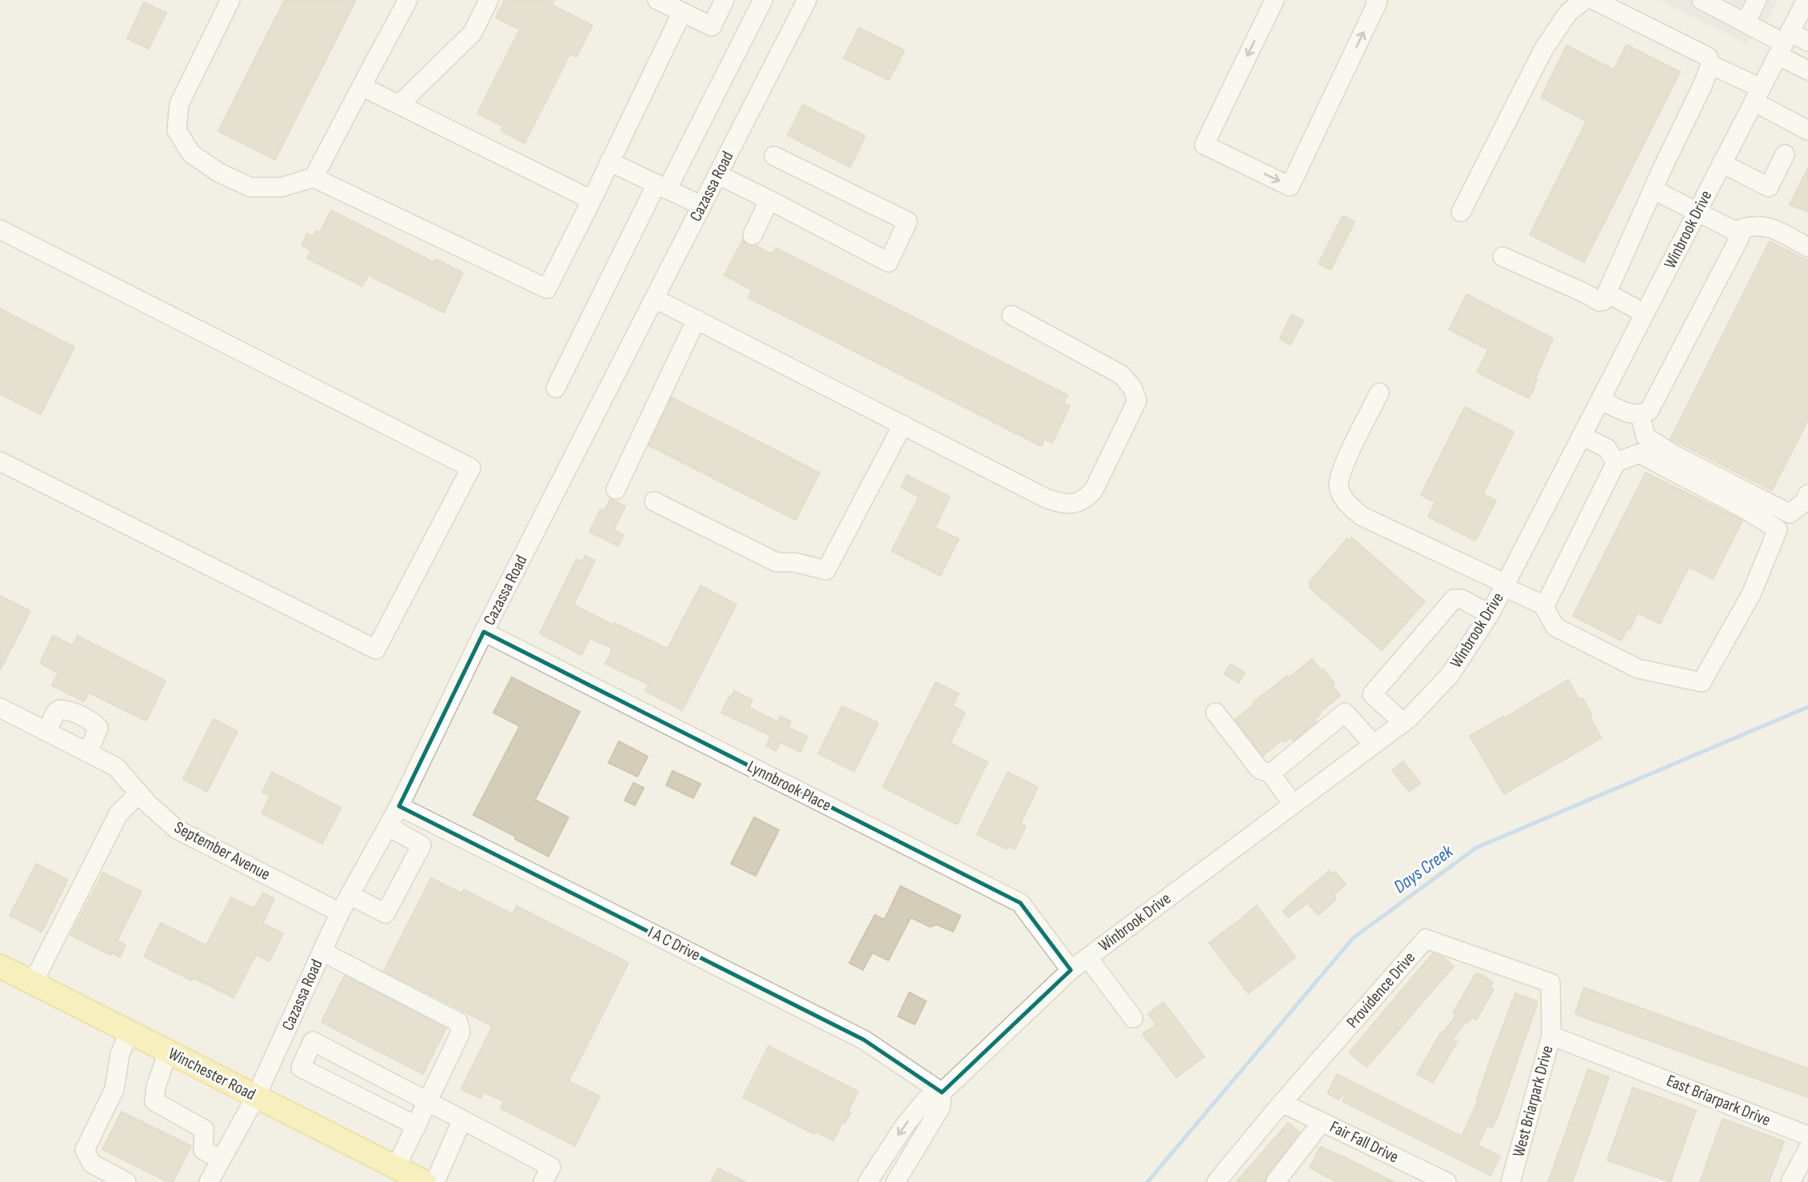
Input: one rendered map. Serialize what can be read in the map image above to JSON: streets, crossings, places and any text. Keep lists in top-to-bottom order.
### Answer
{
  "streets": {
    "main road": ["Winchester Road"],
    "street": [
      "Cazassa Road",
      "Winbrook Drive",
      "Lynnbrook Place",
      "September Avenue",
      "I A C Drive",
      "Providence Drive",
      "East Briarpark Drive",
      "West Briarpark Drive",
      "Fair Fall Drive"
    ]
  },
  "crossings": [
    ["Cazassa Road", "Lynnbrook Place"],
    ["Cazassa Road", "September Avenue"],
    ["Cazassa Road", "I A C Drive"],
    ["Cazassa Road", "Winchester Road"],
    ["Winbrook Drive", "Lynnbrook Place"],
    ["Winbrook Drive", "I A C Drive"],
    ["Providence Drive", "West Briarpark Drive"],
    ["Providence Drive", "Fair Fall Drive"],
    ["East Briarpark Drive", "West Briarpark Drive"]
  ],
  "water": ["Days Creek"]
}
